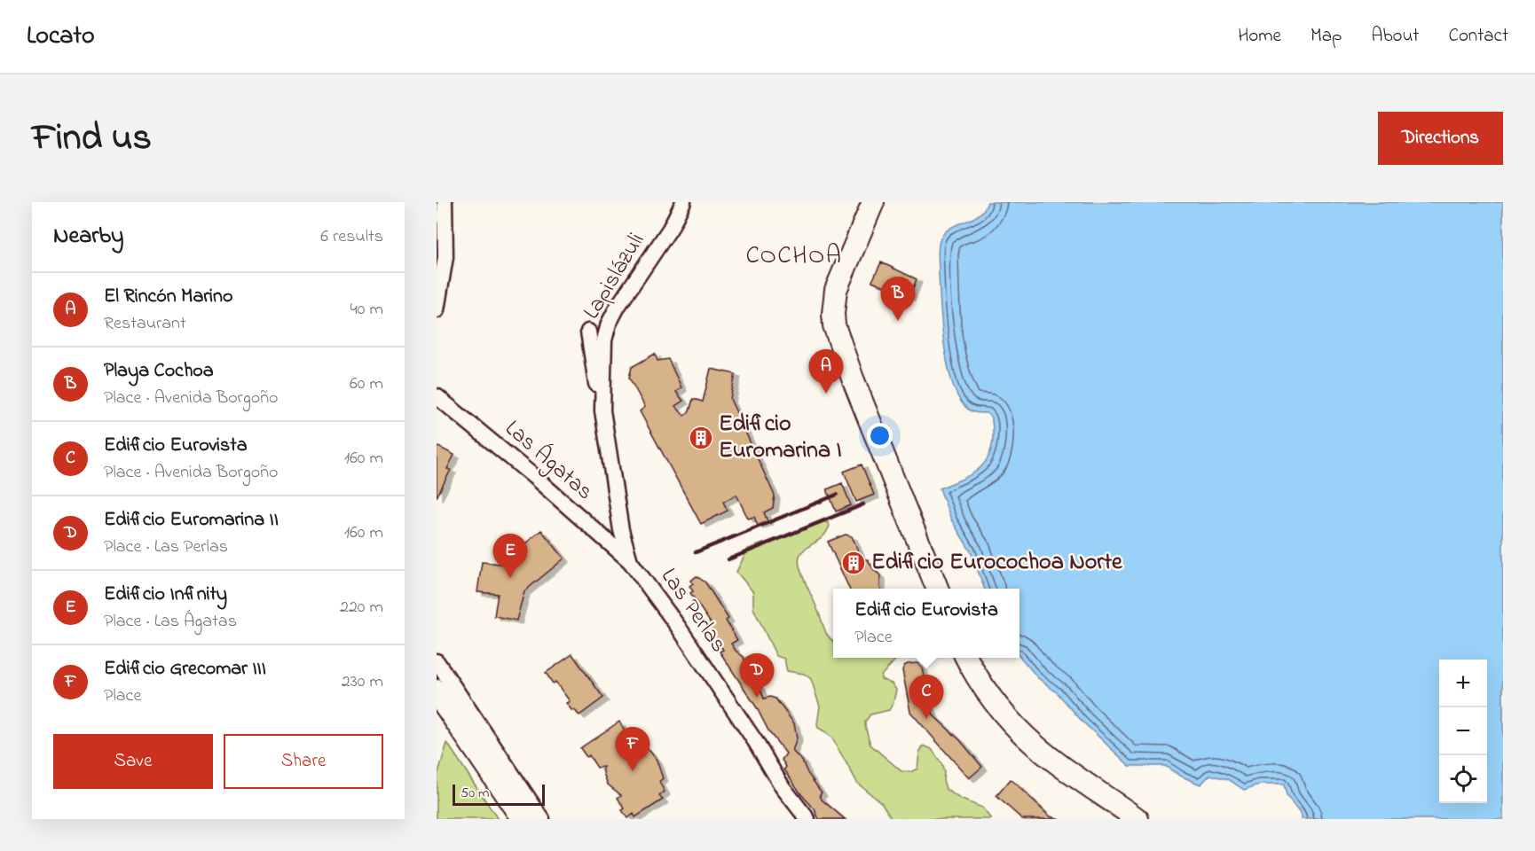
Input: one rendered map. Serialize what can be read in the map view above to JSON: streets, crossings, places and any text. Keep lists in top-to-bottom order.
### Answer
{
  "streets": {
    "street": ["Lapislázuli", "Las Ágatas", "Las Perlas"]
  },
  "crossings": [
    ["Lapislázuli", "Las Ágatas"],
    ["Lapislázuli", "Las Perlas"],
    ["Las Ágatas", "Las Perlas"]
  ],
  "districts": ["COCHOA"],
  "places": {
    "building": ["Edificio Euromarina I", "Edificio Eurocochoa Norte"]
  },
  "scale_bar": "50 m",
  "page": {
    "header": "Locato",
    "nav": [
      "Home",
      "Map",
      "About",
      "Contact"
    ],
    "title": "Find us",
    "buttons": [
      "Directions",
      ["Save", "Share"]
    ],
    "heading": ["Nearby", "6 results"],
    "list": [
      {
        "mark": "A",
        "name": "El Rincón Marino",
        "note": "Restaurant",
        "value": "40 m"
      },
      {
        "mark": "B",
        "name": "Playa Cochoa",
        "note": "Place · Avenida Borgoño",
        "value": "60 m"
      },
      {
        "mark": "C",
        "name": "Edificio Eurovista",
        "note": "Place · Avenida Borgoño",
        "value": "160 m"
      },
      {
        "mark": "D",
        "name": "Edificio Euromarina II",
        "note": "Place · Las Perlas",
        "value": "160 m"
      },
      {
        "mark": "E",
        "name": "Edificio Infinity",
        "note": "Place · Las Ágatas",
        "value": "220 m"
      },
      {
        "mark": "F",
        "name": "Edificio Grecomar III",
        "note": "Place",
        "value": "230 m"
      }
    ],
    "pins": [
      "B",
      "A",
      "E",
      "D",
      "C",
      "F"
    ],
    "popup": ["Edificio Eurovista", "Place"],
    "map_buttons": ["+", "−"],
    "scale": "50 m"
  }
}
